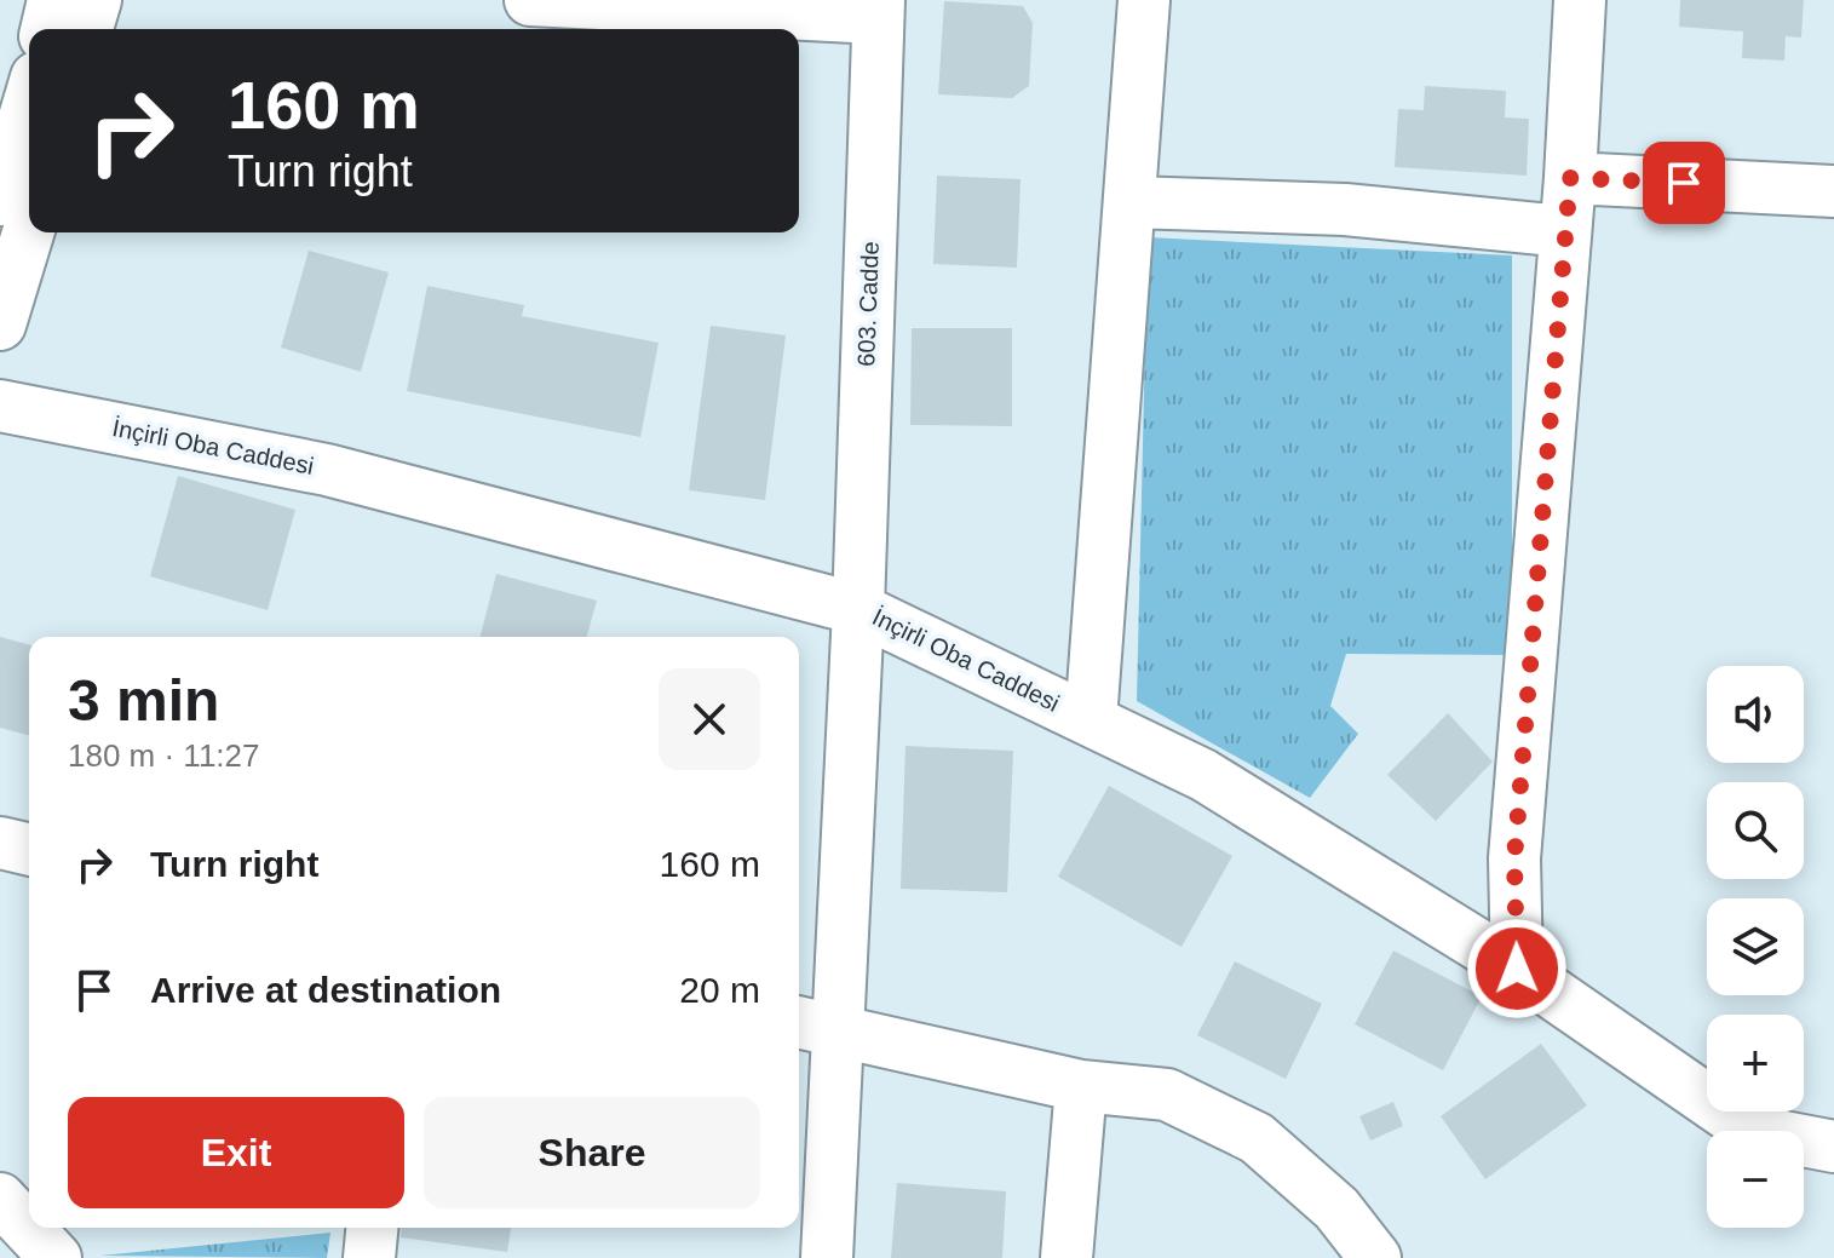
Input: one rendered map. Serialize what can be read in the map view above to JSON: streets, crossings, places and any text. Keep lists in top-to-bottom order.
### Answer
{
  "streets": {
    "street": ["603. Cadde", "İnçirli Oba Caddesi"]
  },
  "crossings": [
    ["603. Cadde", "İnçirli Oba Caddesi"]
  ],
  "page": {
    "turn": ["160 m", "Turn right"],
    "heading": ["3 min", "180 m · 11:27"],
    "map_buttons": ["+", "−"],
    "list": [
      {
        "name": "Turn right",
        "value": "160 m"
      },
      {
        "name": "Arrive at destination",
        "value": "20 m"
      }
    ],
    "buttons": ["Exit", "Share"]
  }
}
